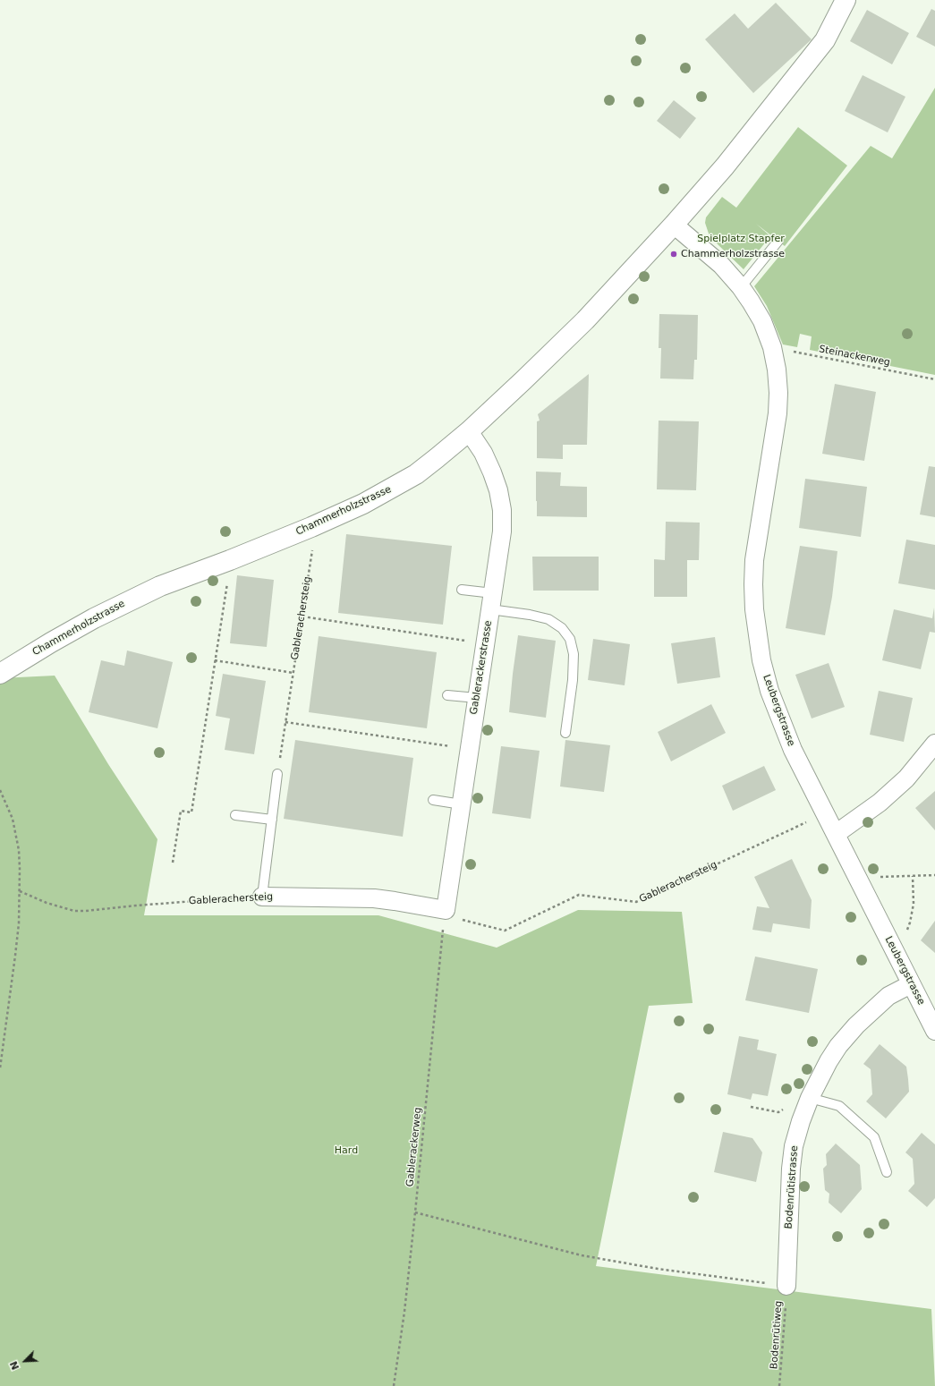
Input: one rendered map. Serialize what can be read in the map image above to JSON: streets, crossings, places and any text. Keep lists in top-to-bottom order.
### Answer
{
  "streets": {
    "street": [
      "Chammerholzstrasse",
      "Gablerachersteig",
      "Gablerackerstrasse",
      "Leubergstrasse",
      "Bodenrütistrasse"
    ],
    "path": ["Steinackerweg", "Gablerackerweg", "Bodenrütiweg"]
  },
  "crossings": [
    ["Steinackerweg", "Leubergstrasse"],
    ["Chammerholzstrasse", "Gablerachersteig"],
    ["Chammerholzstrasse", "Gablerackerstrasse"],
    ["Chammerholzstrasse", "Leubergstrasse"],
    ["Gablerachersteig", "Gablerackerstrasse"],
    ["Gablerachersteig", "Leubergstrasse"],
    ["Gablerachersteig", "Gablerackerweg"],
    ["Gablerackerstrasse", "Gablerackerweg"],
    ["Leubergstrasse", "Bodenrütistrasse"],
    ["Bodenrütistrasse", "Bodenrütiweg"]
  ],
  "parks": ["Spielplatz Stapfer", "Hard"],
  "places": ["Chammerholzstrasse"],
  "north": "bottom left"
}
